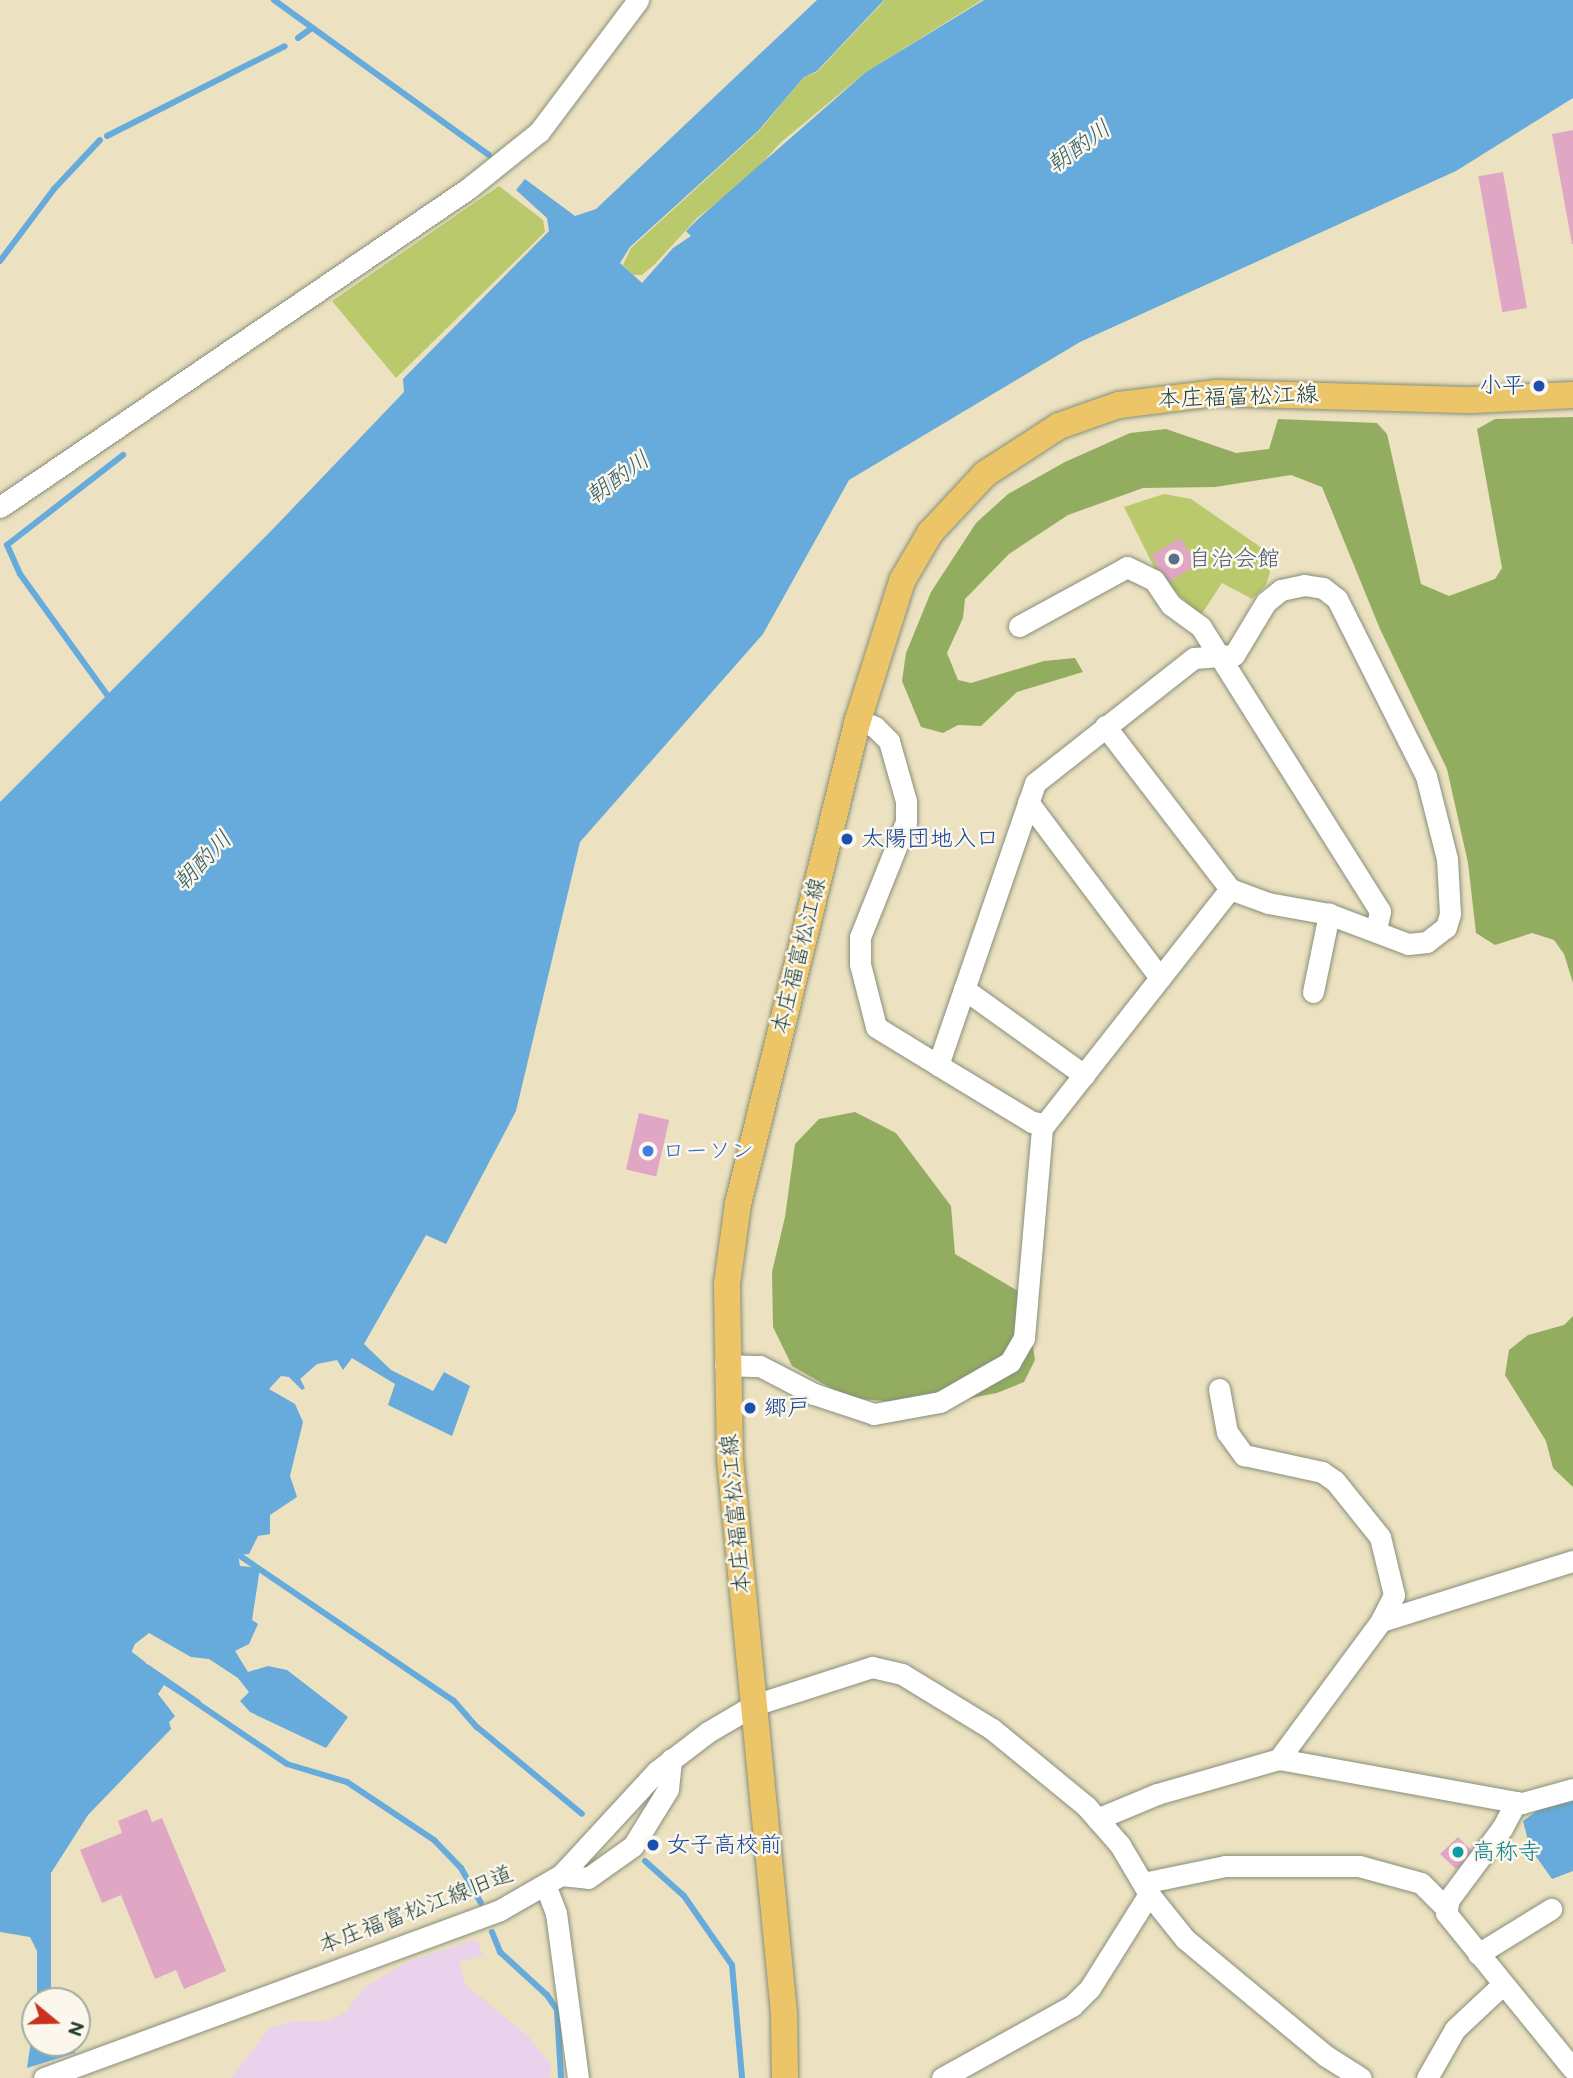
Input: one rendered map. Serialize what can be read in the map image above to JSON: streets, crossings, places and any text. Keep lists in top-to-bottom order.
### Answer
{
  "streets": {
    "main road": ["本庄福富松江線"],
    "street": ["本庄福富松江線旧道"]
  },
  "crossings": [
    ["本庄福富松江線", "本庄福富松江線旧道"]
  ],
  "water": ["朝酌川"],
  "places": [
    "小平",
    "自治会館",
    "太陽団地入口",
    "ローソン",
    "郷戸",
    "女子高校前",
    "高称寺"
  ],
  "north": "right"
}
